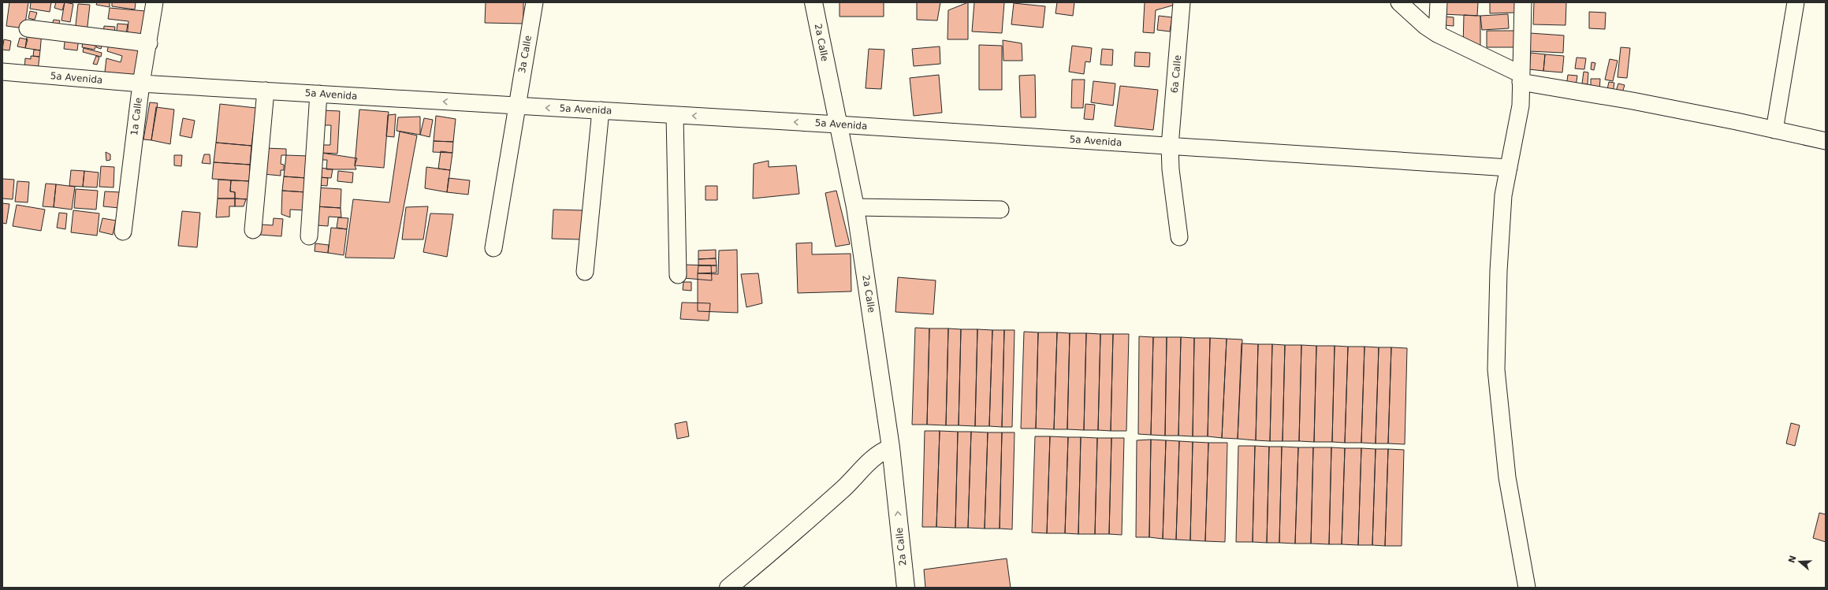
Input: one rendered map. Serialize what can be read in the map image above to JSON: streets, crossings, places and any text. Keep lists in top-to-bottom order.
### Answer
{
  "streets": {
    "main road": ["2a Calle"],
    "street": [
      "3a Calle",
      "6a Calle",
      "5a Avenida",
      "1a Calle"
    ]
  },
  "crossings": [
    ["2a Calle", "5a Avenida"],
    ["3a Calle", "5a Avenida"],
    ["6a Calle", "5a Avenida"],
    ["5a Avenida", "1a Calle"]
  ],
  "north": "left"
}
